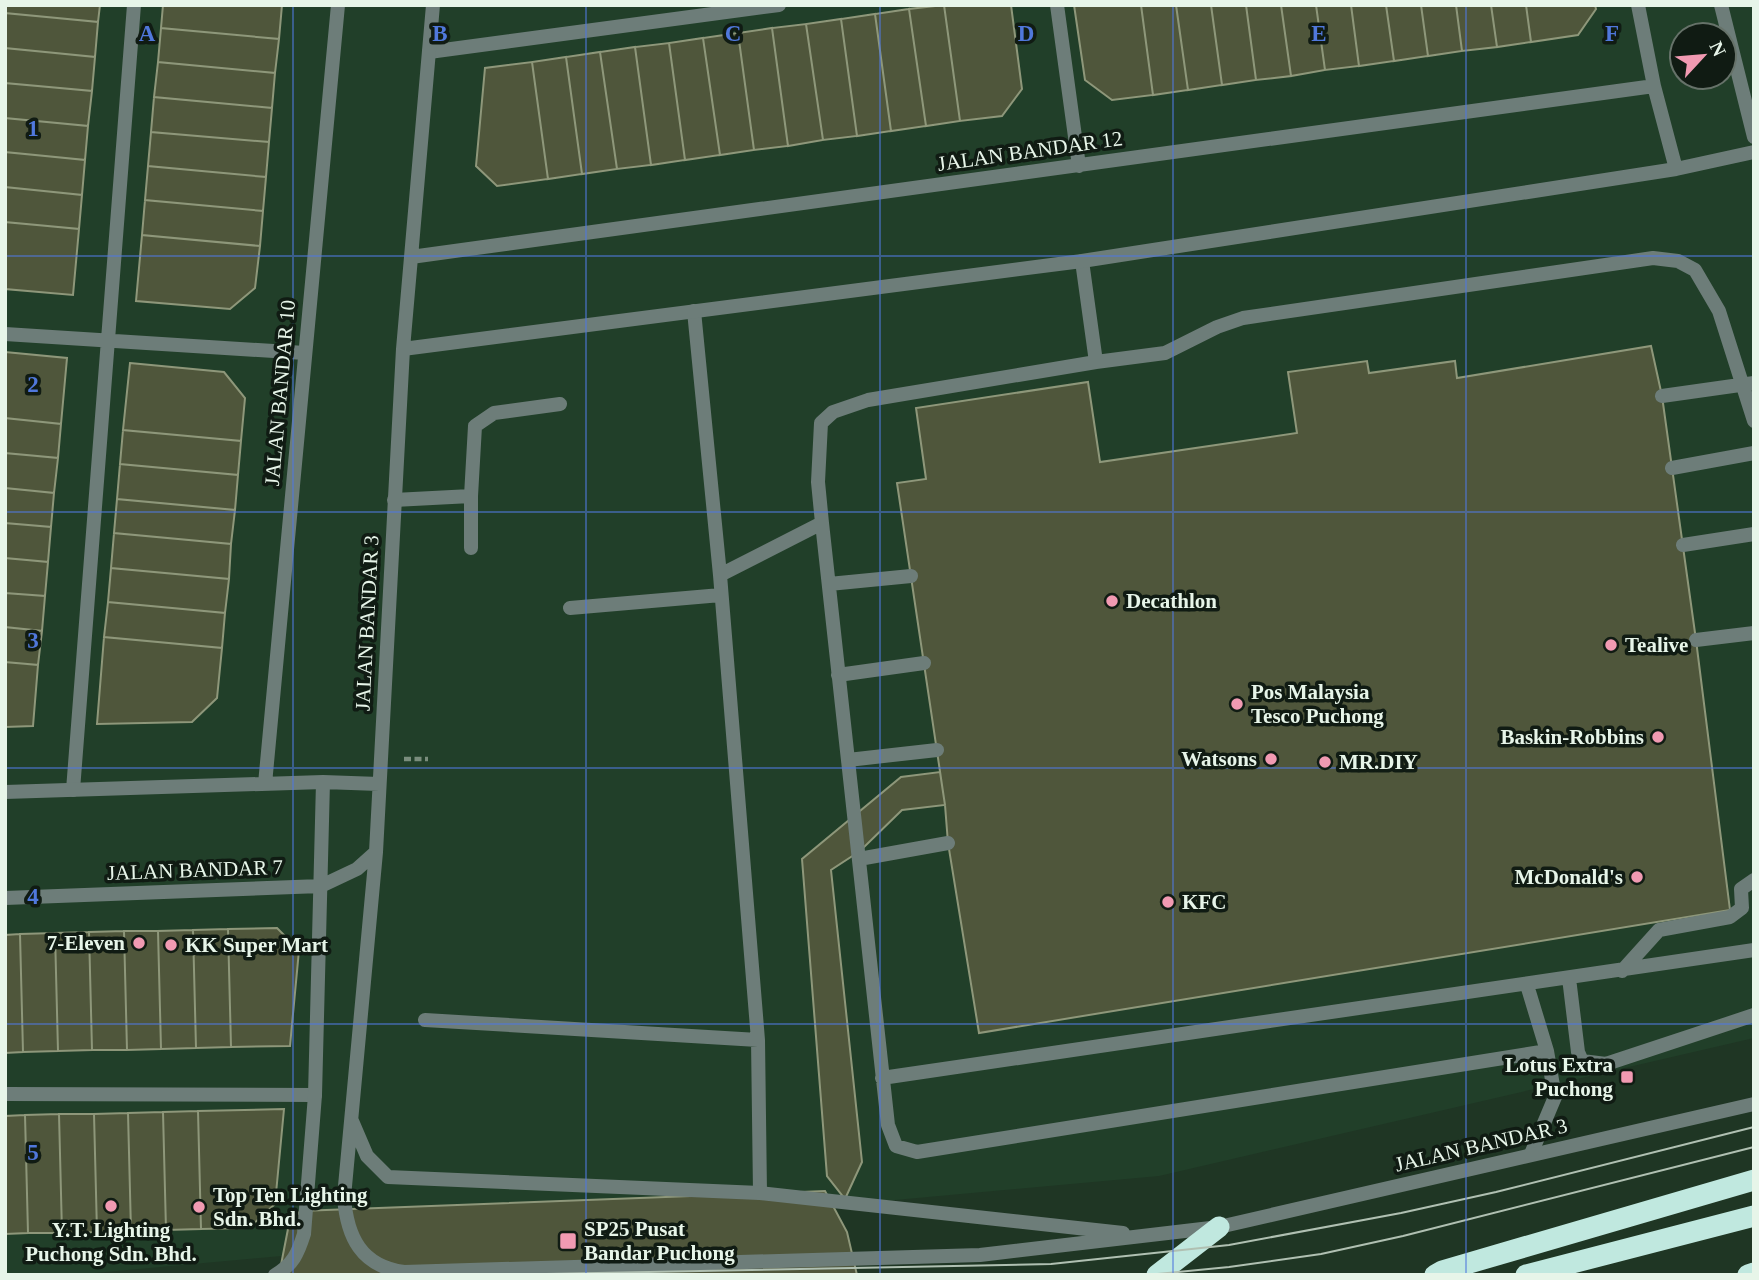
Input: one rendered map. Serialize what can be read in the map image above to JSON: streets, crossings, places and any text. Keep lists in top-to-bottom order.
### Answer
{
  "streets": {
    "street": [
      "JALAN BANDAR 12",
      "JALAN BANDAR 10",
      "JALAN BANDAR 3",
      "JALAN BANDAR 7"
    ]
  },
  "crossings": [
    ["JALAN BANDAR 12", "JALAN BANDAR 3"],
    ["JALAN BANDAR 3", "JALAN BANDAR 7"]
  ],
  "places": {
    "other": [
      "Decathlon",
      "Tealive",
      "Pos Malaysia Tesco Puchong",
      "Baskin-Robbins",
      "Watsons",
      "MR.DIY",
      "McDonald's",
      "KFC",
      "7-Eleven",
      "KK Super Mart",
      "Y.T. Lighting Puchong Sdn. Bhd.",
      "Top Ten Lighting Sdn. Bhd."
    ],
    "transit": ["Lotus Extra Puchong", "SP25 Pusat Bandar Puchong"]
  },
  "north": "top right",
  "grid": {
    "columns": [
      "A",
      "B",
      "C",
      "D",
      "E",
      "F"
    ],
    "rows": [
      "1",
      "2",
      "3",
      "4",
      "5"
    ]
  }
}
